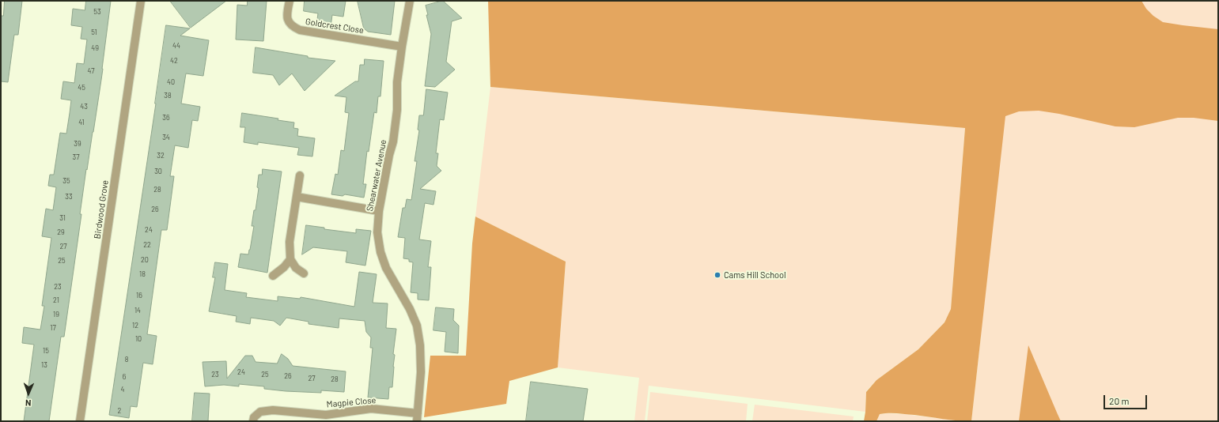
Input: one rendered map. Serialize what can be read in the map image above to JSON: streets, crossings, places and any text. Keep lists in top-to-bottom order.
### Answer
{
  "streets": {
    "street": [
      "Goldcrest Close",
      "Shearwater Avenue",
      "Birdwood Grove",
      "Magpie Close"
    ]
  },
  "crossings": [
    ["Goldcrest Close", "Shearwater Avenue"],
    ["Shearwater Avenue", "Magpie Close"]
  ],
  "places": ["Cams Hill School"],
  "house_numbers": [
    "53",
    "51",
    "44",
    "49",
    "42",
    "47",
    "40",
    "45",
    "38",
    "43",
    "36",
    "41",
    "34",
    "39",
    "32",
    "37",
    "30",
    "35",
    "28",
    "33",
    "26",
    "31",
    "24",
    "29",
    "22",
    "27",
    "20",
    "25",
    "18",
    "23",
    "16",
    "21",
    "14",
    "19",
    "12",
    "17",
    "10",
    "15",
    "8",
    "13",
    "24",
    "23",
    "25",
    "26",
    "6",
    "27",
    "28",
    "4",
    "2"
  ],
  "scale_bar": "20 m",
  "north": "bottom"
}
